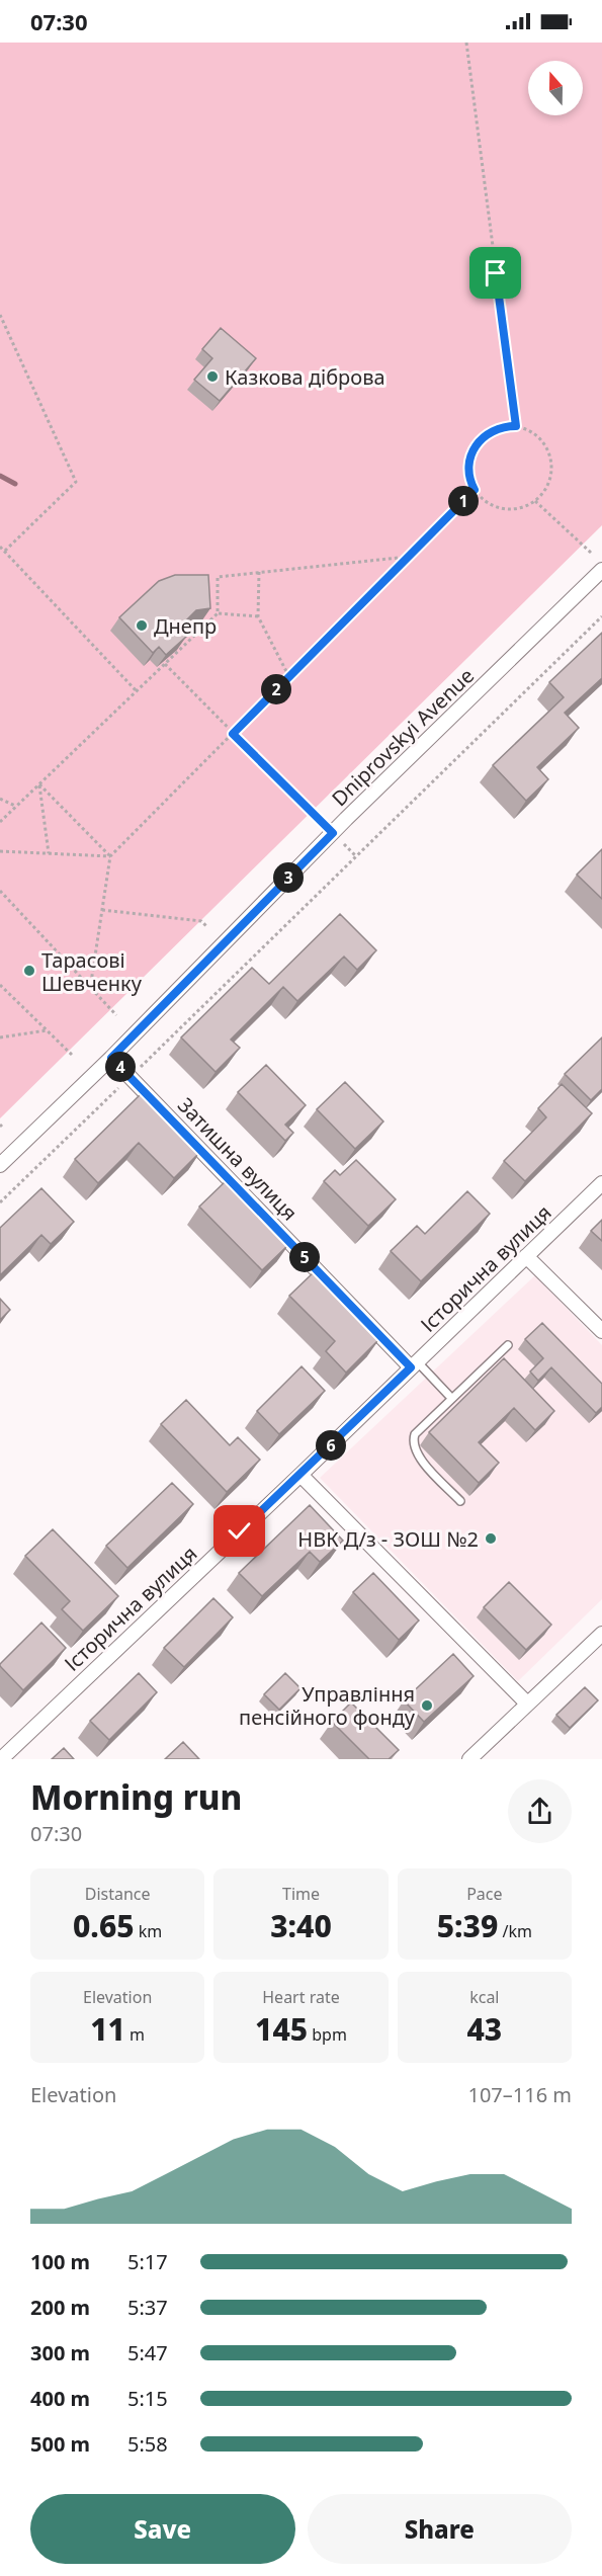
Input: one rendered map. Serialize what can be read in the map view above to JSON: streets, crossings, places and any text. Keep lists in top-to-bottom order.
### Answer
{
  "streets": {
    "street": ["Dniprovskyi Avenue", "Затишна вулиця", "Історична вулиця"]
  },
  "crossings": [
    ["Dniprovskyi Avenue", "Затишна вулиця"],
    ["Затишна вулиця", "Історична вулиця"]
  ],
  "places": [
    "Казкова дiброва",
    "Днепр",
    "Тарасові Шевченку",
    "НВК Д/з - ЗОШ №2",
    "Управління пенсійного фонду"
  ],
  "north": "top",
  "page": {
    "status": "07:30",
    "pins": [
      "1",
      "2",
      "3",
      "4",
      "5",
      "6"
    ],
    "heading": ["Morning run", "07:30"],
    "stats": [
      ["Distance", "0.65 km"],
      ["Time", "3:40"],
      ["Pace", "5:39 /km"],
      ["Elevation", "11 m"],
      ["Heart rate", "145 bpm"],
      ["kcal", "43"]
    ],
    "chart": ["Elevation", "107–116 m"],
    "list": [
      {
        "name": "100 m",
        "note": "5:17"
      },
      {
        "name": "200 m",
        "note": "5:37"
      },
      {
        "name": "300 m",
        "note": "5:47"
      },
      {
        "name": "400 m",
        "note": "5:15"
      },
      {
        "name": "500 m",
        "note": "5:58"
      }
    ],
    "buttons": ["Save", "Share"]
  }
}
